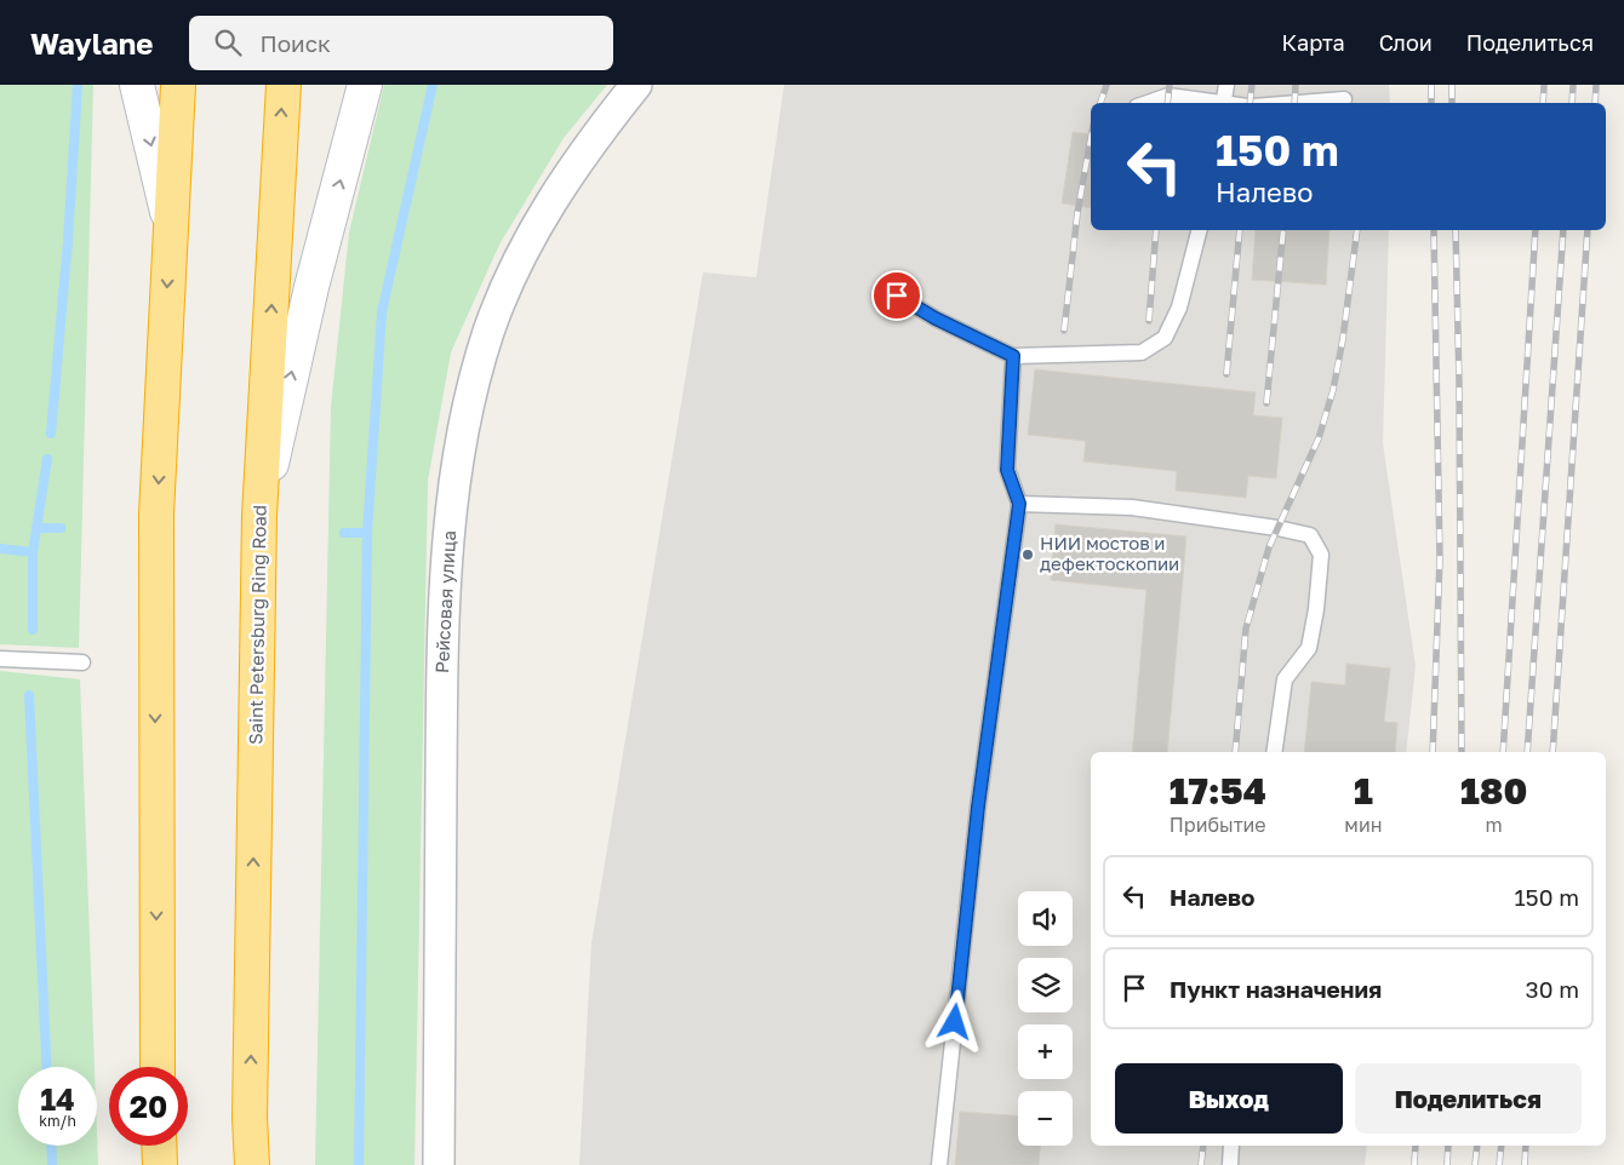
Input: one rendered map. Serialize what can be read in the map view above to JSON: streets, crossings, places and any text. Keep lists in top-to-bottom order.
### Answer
{
  "streets": {
    "highway": ["Saint Petersburg Ring Road"],
    "street": ["Рейсовая улица"]
  },
  "places": ["НИИ мостов и дефектоскопии"],
  "page": {
    "header": "Waylane",
    "search": "Поиск",
    "nav": ["Карта", "Слои", "Поделиться"],
    "turn": ["150 m", "Налево"],
    "eta": [
      "17:54",
      "Прибытие",
      "1",
      "мин",
      "180",
      "m"
    ],
    "list": [
      {
        "name": "Налево",
        "value": "150 m"
      },
      {
        "name": "Пункт назначения",
        "value": "30 m"
      }
    ],
    "map_buttons": ["+", "−"],
    "buttons": ["Выход", "Поделиться"],
    "speed": "14 km/h",
    "limit": "20"
  }
}
